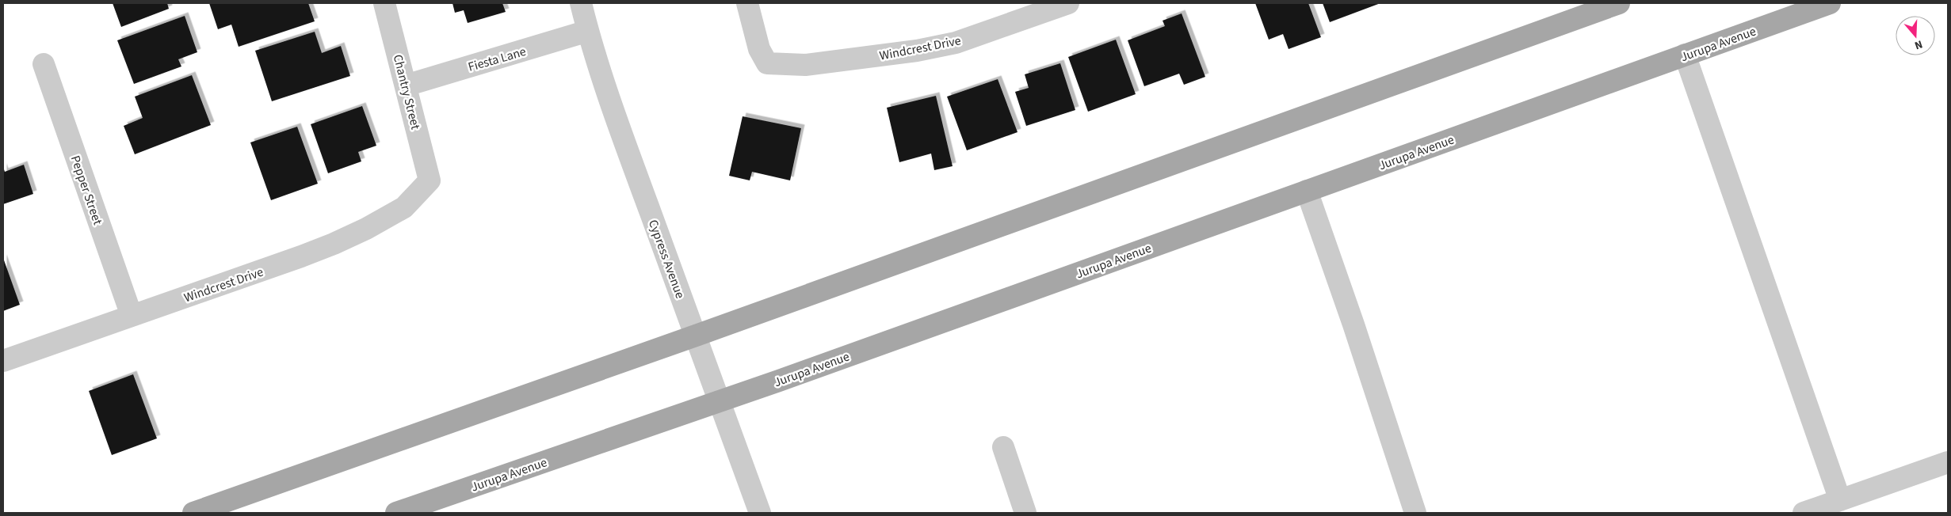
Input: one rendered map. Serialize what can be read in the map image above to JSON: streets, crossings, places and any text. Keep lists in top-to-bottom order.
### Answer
{
  "streets": {
    "main road": ["Jurupa Avenue"],
    "street": [
      "Windcrest Drive",
      "Fiesta Lane",
      "Chantry Street",
      "Pepper Street",
      "Cypress Avenue"
    ]
  },
  "crossings": [
    ["Jurupa Avenue", "Cypress Avenue"],
    ["Windcrest Drive", "Chantry Street"],
    ["Windcrest Drive", "Pepper Street"],
    ["Fiesta Lane", "Chantry Street"],
    ["Fiesta Lane", "Cypress Avenue"]
  ],
  "north": "bottom"
}
